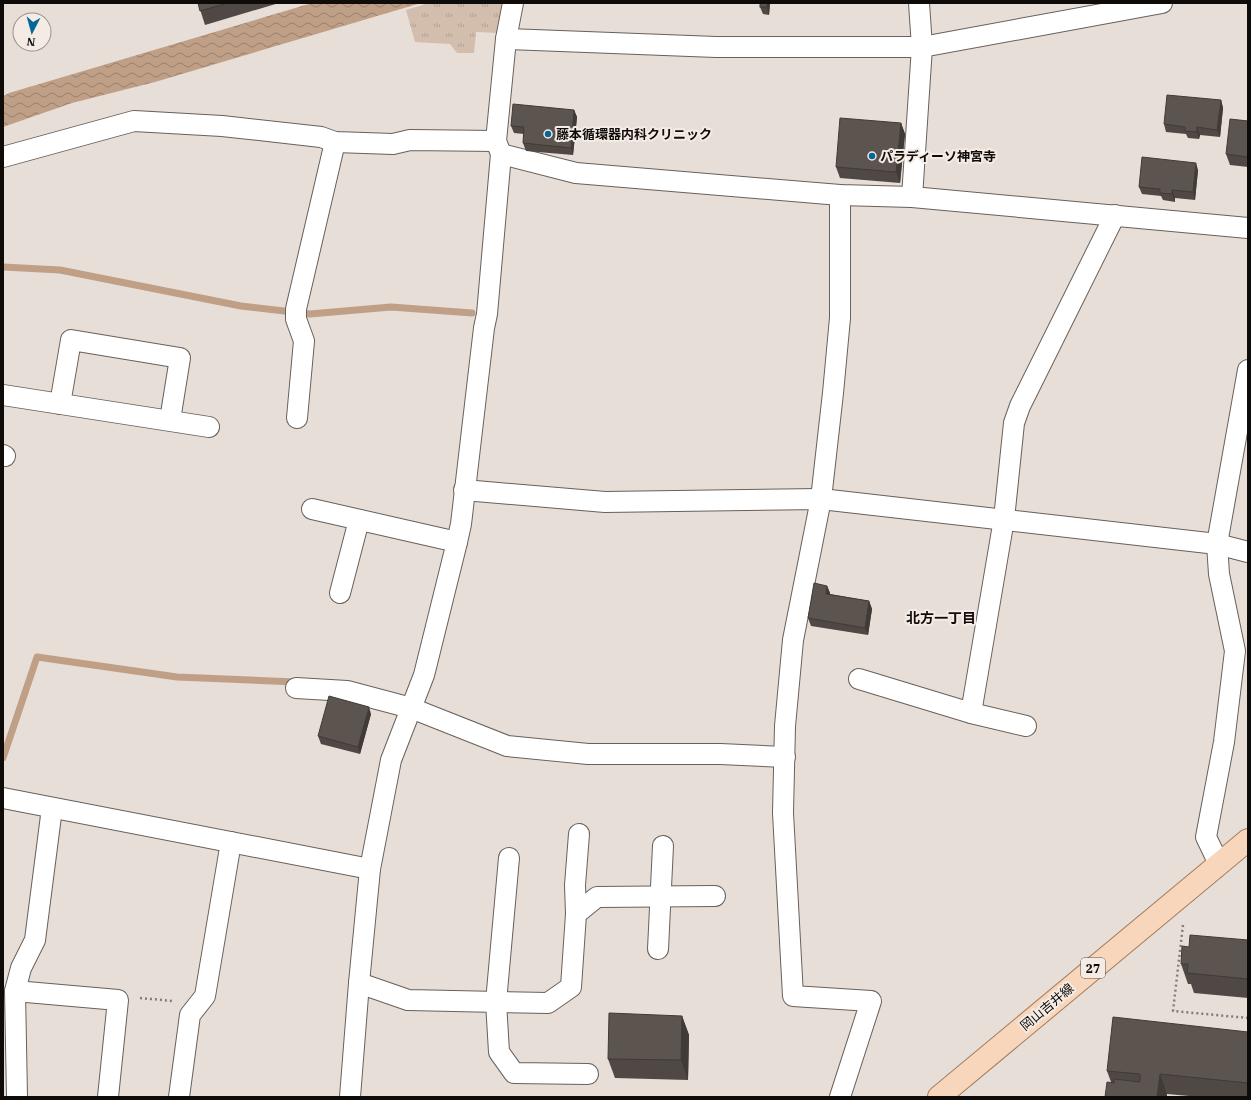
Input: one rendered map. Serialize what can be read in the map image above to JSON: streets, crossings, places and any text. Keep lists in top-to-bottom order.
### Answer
{
  "streets": {
    "main road": ["27", "岡山吉井線"]
  },
  "districts": ["北方一丁目"],
  "places": ["藤本循環器内科クリニック", "パラディーソ神宮寺"],
  "north": "bottom"
}
